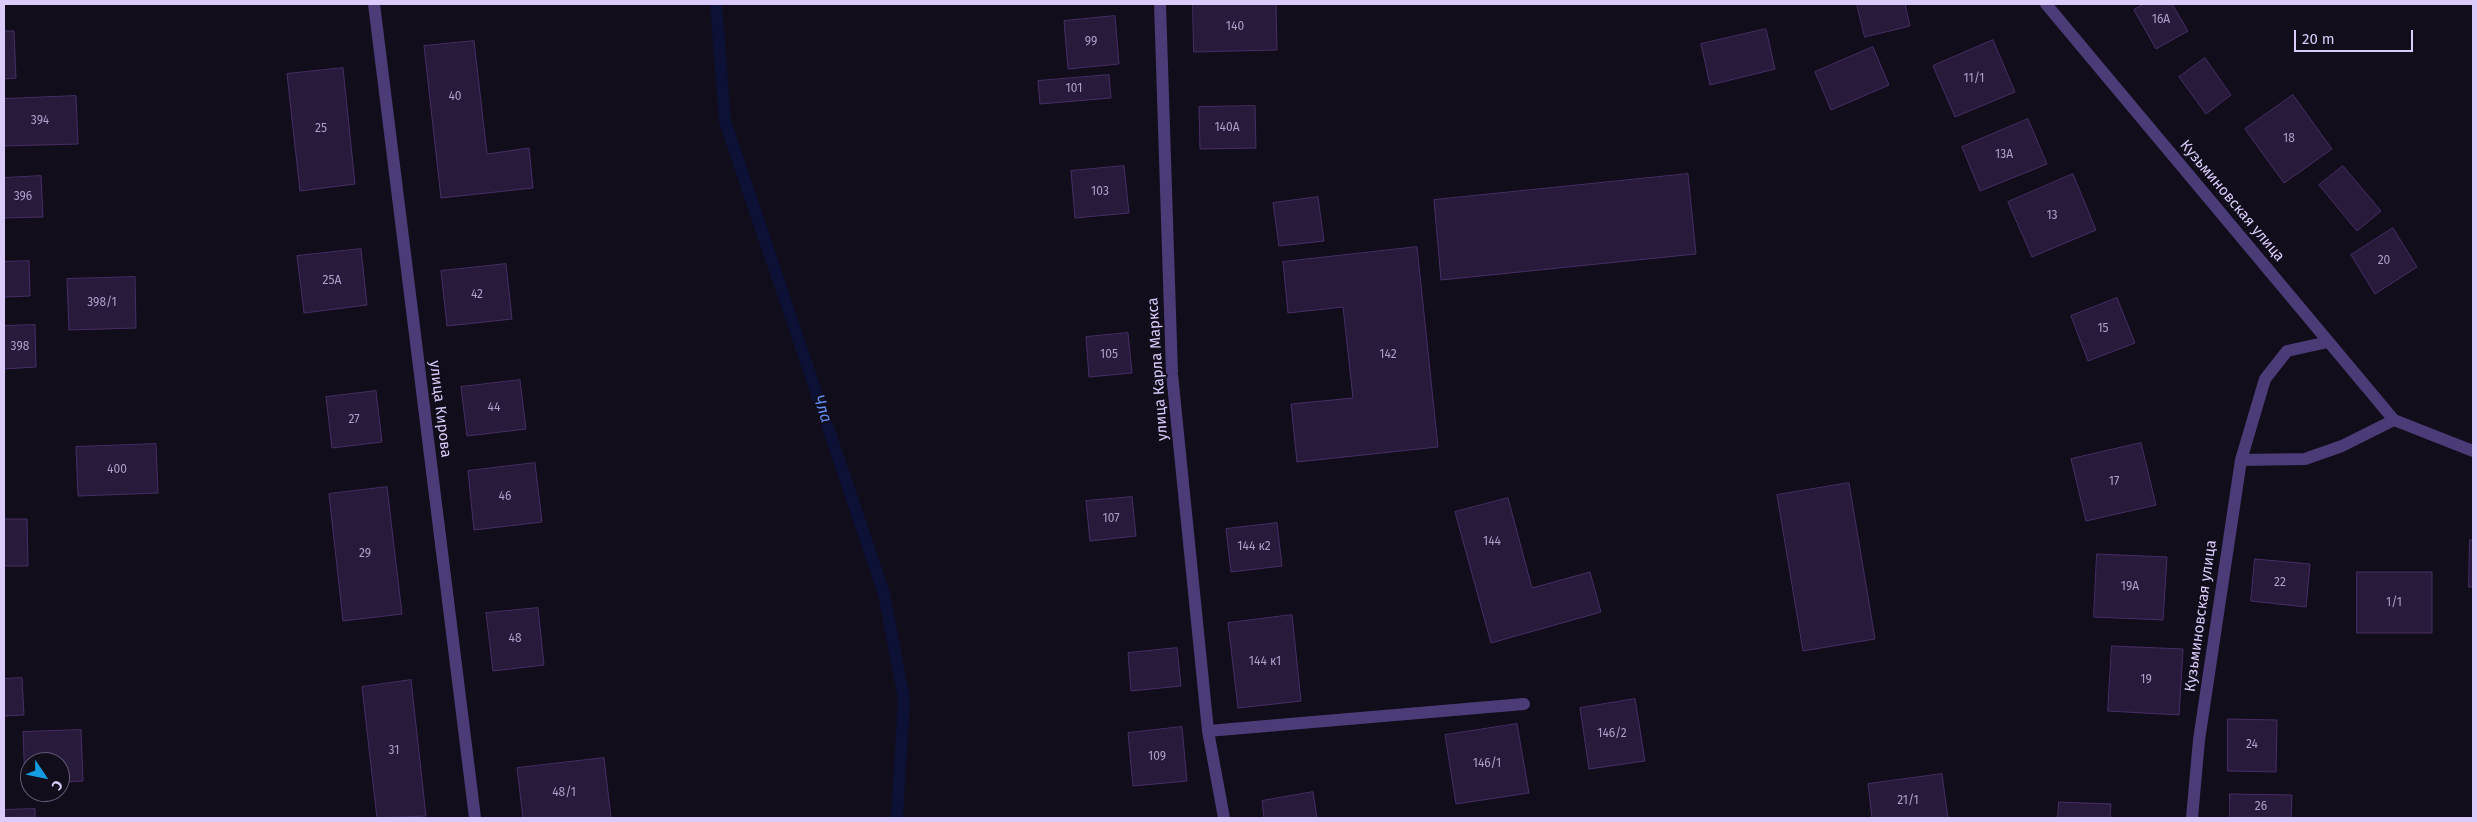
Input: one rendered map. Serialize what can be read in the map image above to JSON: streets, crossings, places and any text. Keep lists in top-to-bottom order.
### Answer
{
  "streets": {
    "street": ["Кузьминовская улица", "улица Карла Маркса", "улица Кирова"]
  },
  "water": ["Чла"],
  "house_numbers": [
    "16А",
    "140",
    "99",
    "11/1",
    "101",
    "40",
    "394",
    "140А",
    "25",
    "18",
    "13А",
    "103",
    "396",
    "13",
    "20",
    "25А",
    "42",
    "398/1",
    "15",
    "398",
    "105",
    "142",
    "44",
    "27",
    "400",
    "17",
    "46",
    "107",
    "144",
    "144 к2",
    "29",
    "22",
    "19А",
    "1/1",
    "48",
    "144 к1",
    "19",
    "146/2",
    "24",
    "31",
    "109",
    "146/1",
    "48/1",
    "21/1",
    "26"
  ],
  "scale_bar": "20 m",
  "north": "bottom right"
}
